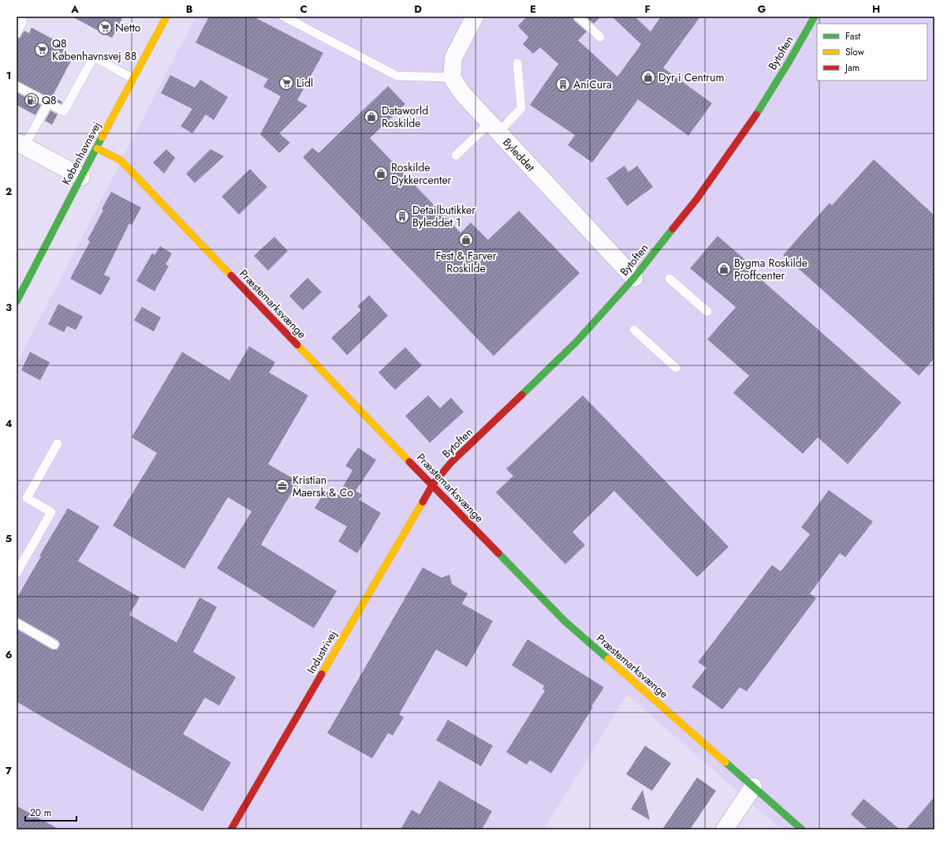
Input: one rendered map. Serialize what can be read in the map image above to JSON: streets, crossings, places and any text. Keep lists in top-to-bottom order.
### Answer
{
  "streets": {
    "street": [
      "Bytoften",
      "Københavnsvej",
      "Byleddet",
      "Præstemarksvænge",
      "Industrivej"
    ]
  },
  "crossings": [
    ["Bytoften", "Byleddet"],
    ["Bytoften", "Præstemarksvænge"],
    ["Bytoften", "Industrivej"],
    ["Københavnsvej", "Præstemarksvænge"],
    ["Præstemarksvænge", "Industrivej"]
  ],
  "places": {
    "supermarket": ["Netto", "Q8 Københavnsvej 88", "Lidl"],
    "shop": [
      "Dyr i Centrum",
      "Dataworld Roskilde",
      "Roskilde Dykkercenter",
      "Fest & Farver Roskilde",
      "Bygma Roskilde Proffcenter"
    ],
    "building": ["AniCura", "Detailbutikker Byleddet 1"],
    "fuel station": ["Q8"],
    "office": ["Kristian Maersk & Co"]
  },
  "legend": ["Fast", "Slow", "Jam"],
  "scale_bar": "20 m",
  "grid": {
    "columns": [
      "A",
      "B",
      "C",
      "D",
      "E",
      "F",
      "G",
      "H"
    ],
    "rows": [
      "1",
      "2",
      "3",
      "4",
      "5",
      "6",
      "7"
    ]
  }
}
